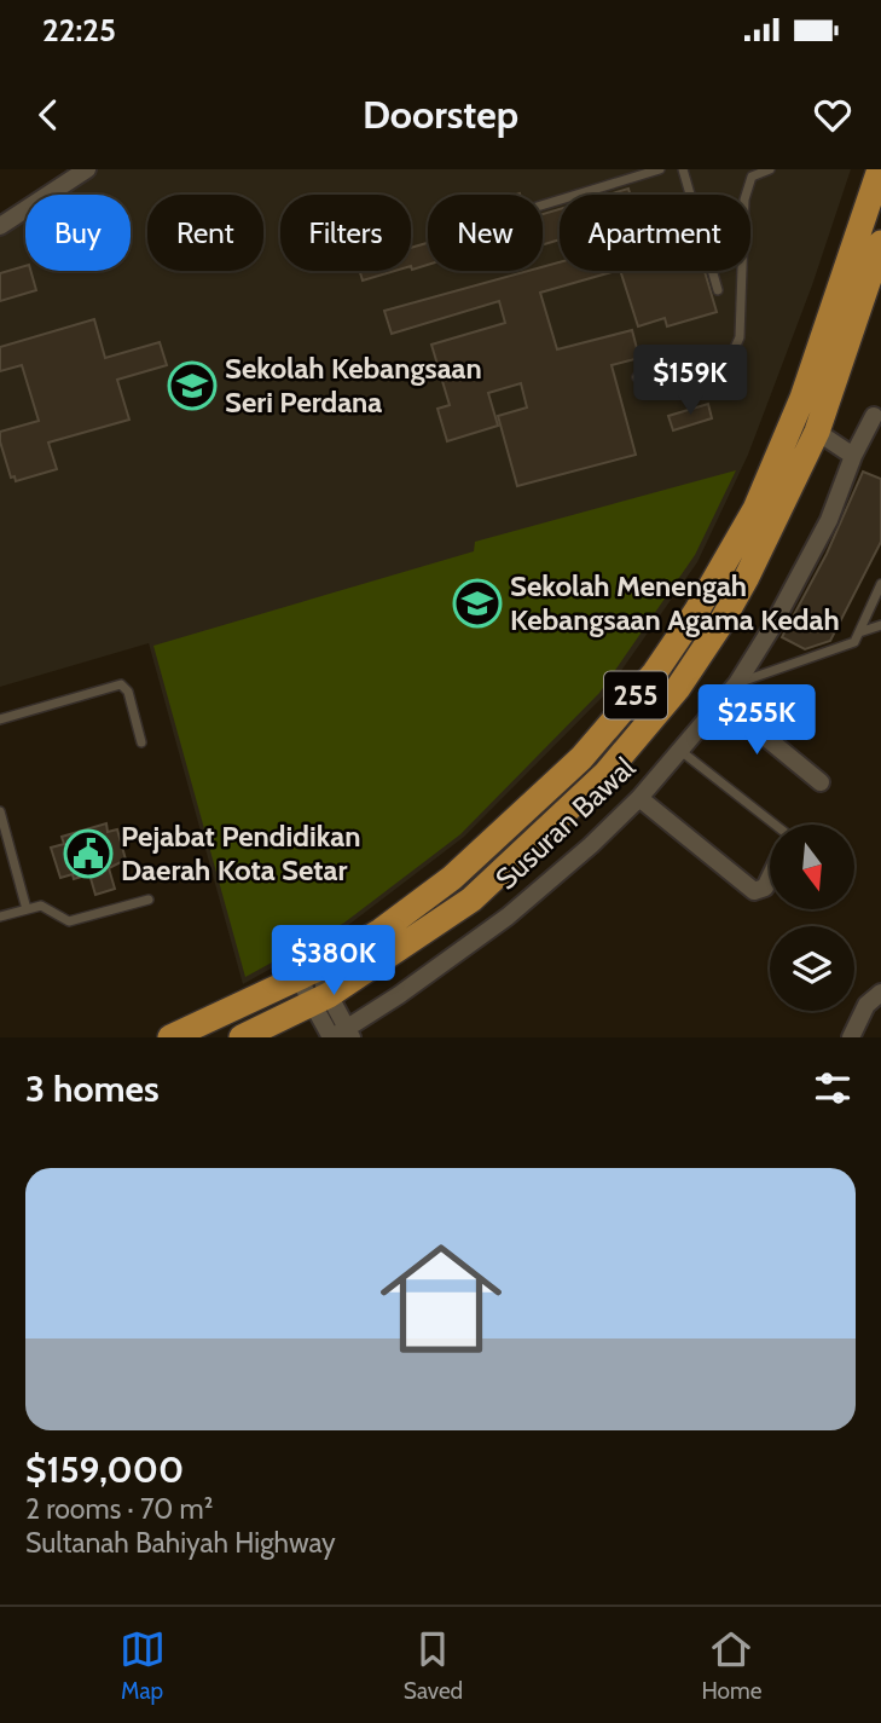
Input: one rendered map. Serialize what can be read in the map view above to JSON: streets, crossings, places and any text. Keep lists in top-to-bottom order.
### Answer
{
  "streets": {
    "main road": ["255"],
    "street": ["Susuran Bawal"]
  },
  "places": {
    "school or university": ["Sekolah Kebangsaan Seri Perdana", "Sekolah Menengah Kebangsaan Agama Kedah"],
    "public building": ["Pejabat Pendidikan Daerah Kota Setar"]
  },
  "north": "bottom",
  "page": {
    "status": "22:25",
    "header": "Doorstep",
    "chip": [
      "Buy",
      "Rent",
      "Filters",
      "New",
      "Apartment"
    ],
    "price": ["$159K", "$255K", "$380K"],
    "heading": "3 homes",
    "list": [
      {
        "name": "$159,000",
        "note": "2 rooms · 70 m² · Sultanah Bahiyah Highway"
      }
    ],
    "tabs": ["Map", "Saved", "Home"]
  }
}
